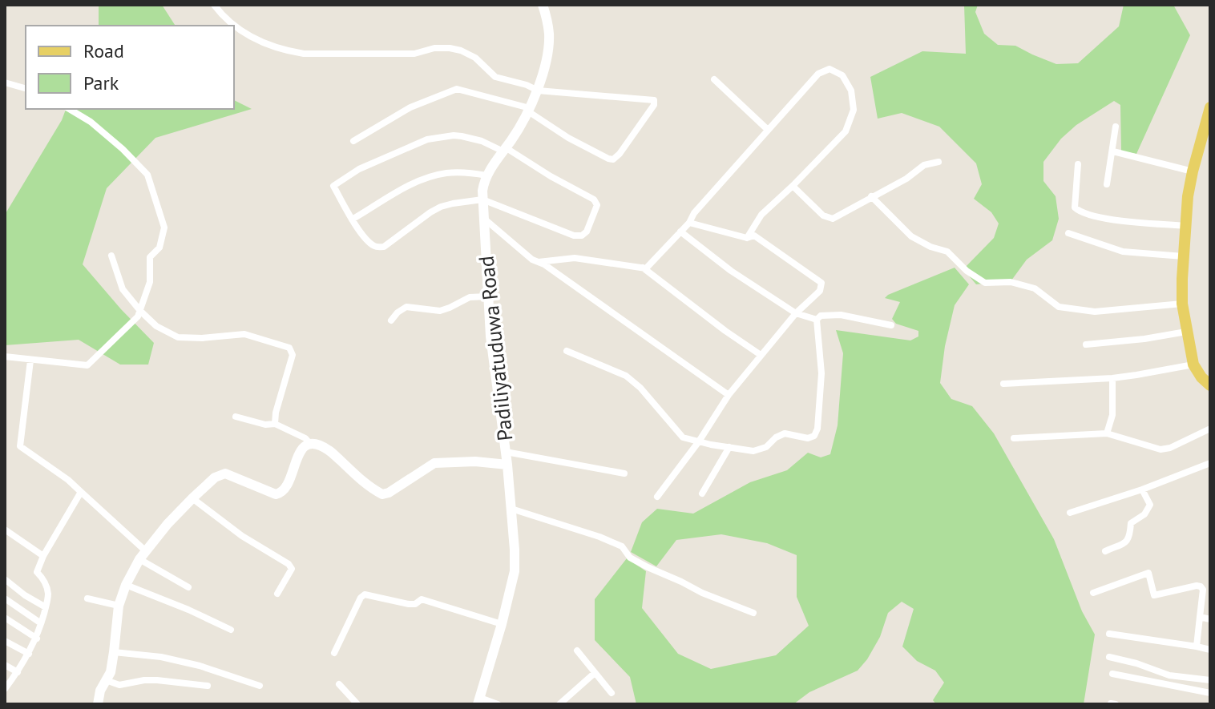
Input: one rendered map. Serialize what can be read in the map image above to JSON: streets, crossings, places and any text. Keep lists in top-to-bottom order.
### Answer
{
  "streets": {
    "street": ["Padiliyatuduwa Road"]
  },
  "legend": ["Road", "Park"]
}
